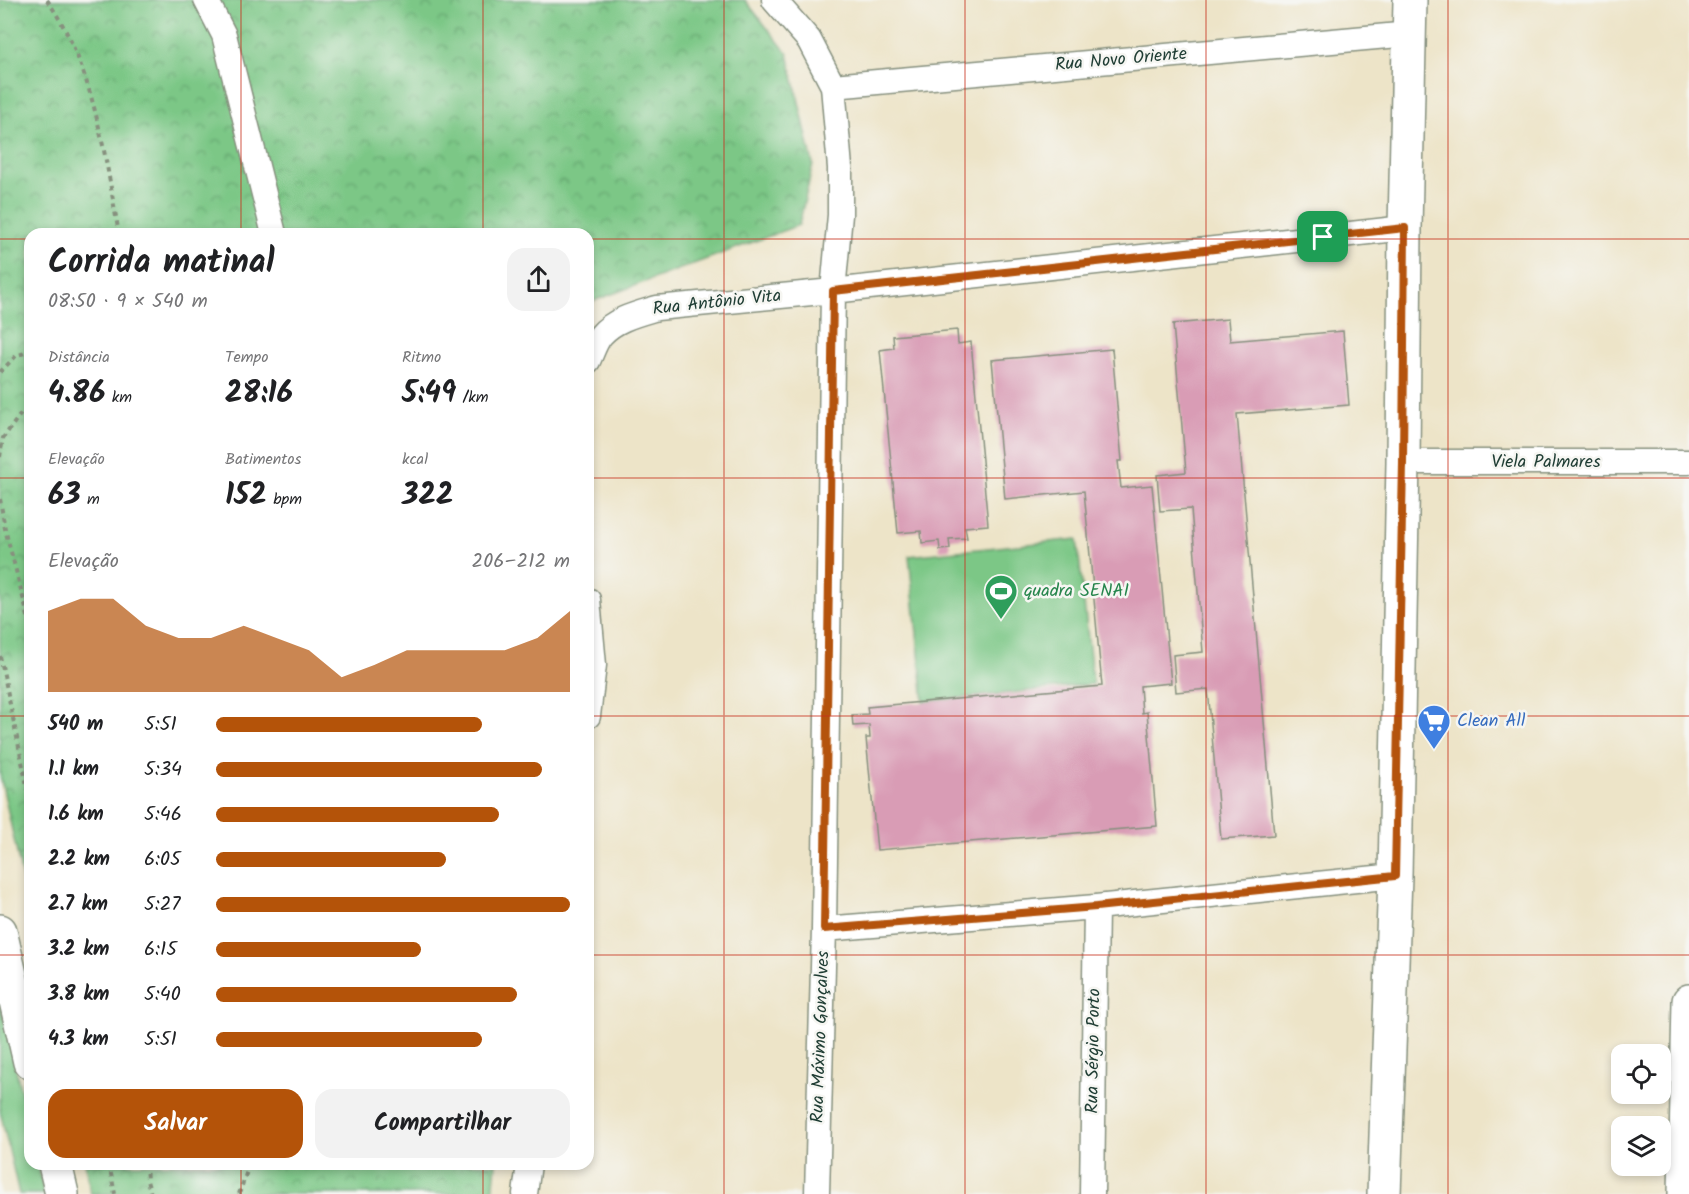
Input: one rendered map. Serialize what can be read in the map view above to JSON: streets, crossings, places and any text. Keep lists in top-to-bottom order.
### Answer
{
  "streets": {
    "street": [
      "Rua Novo Oriente",
      "Rua Antônio Vita",
      "Viela Palmares",
      "Rua Máximo Gonçalves",
      "Rua Sérgio Porto"
    ]
  },
  "crossings": [
    ["Rua Novo Oriente", "Rua Máximo Gonçalves"],
    ["Rua Antônio Vita", "Rua Máximo Gonçalves"]
  ],
  "places": {
    "sports": ["quadra SENAI"],
    "supermarket": ["Clean All"]
  },
  "page": {
    "heading": ["Corrida matinal", "08:50 · 9 × 540 m"],
    "stats": [
      ["Distância", "4.86 km"],
      ["Tempo", "28:16"],
      ["Ritmo", "5:49 /km"],
      ["Elevação", "63 m"],
      ["Batimentos", "152 bpm"],
      ["kcal", "322"]
    ],
    "chart": ["Elevação", "206–212 m"],
    "list": [
      {
        "name": "540 m",
        "note": "5:51"
      },
      {
        "name": "1.1 km",
        "note": "5:34"
      },
      {
        "name": "1.6 km",
        "note": "5:46"
      },
      {
        "name": "2.2 km",
        "note": "6:05"
      },
      {
        "name": "2.7 km",
        "note": "5:27"
      },
      {
        "name": "3.2 km",
        "note": "6:15"
      },
      {
        "name": "3.8 km",
        "note": "5:40"
      },
      {
        "name": "4.3 km",
        "note": "5:51"
      }
    ],
    "buttons": ["Salvar", "Compartilhar"]
  }
}
